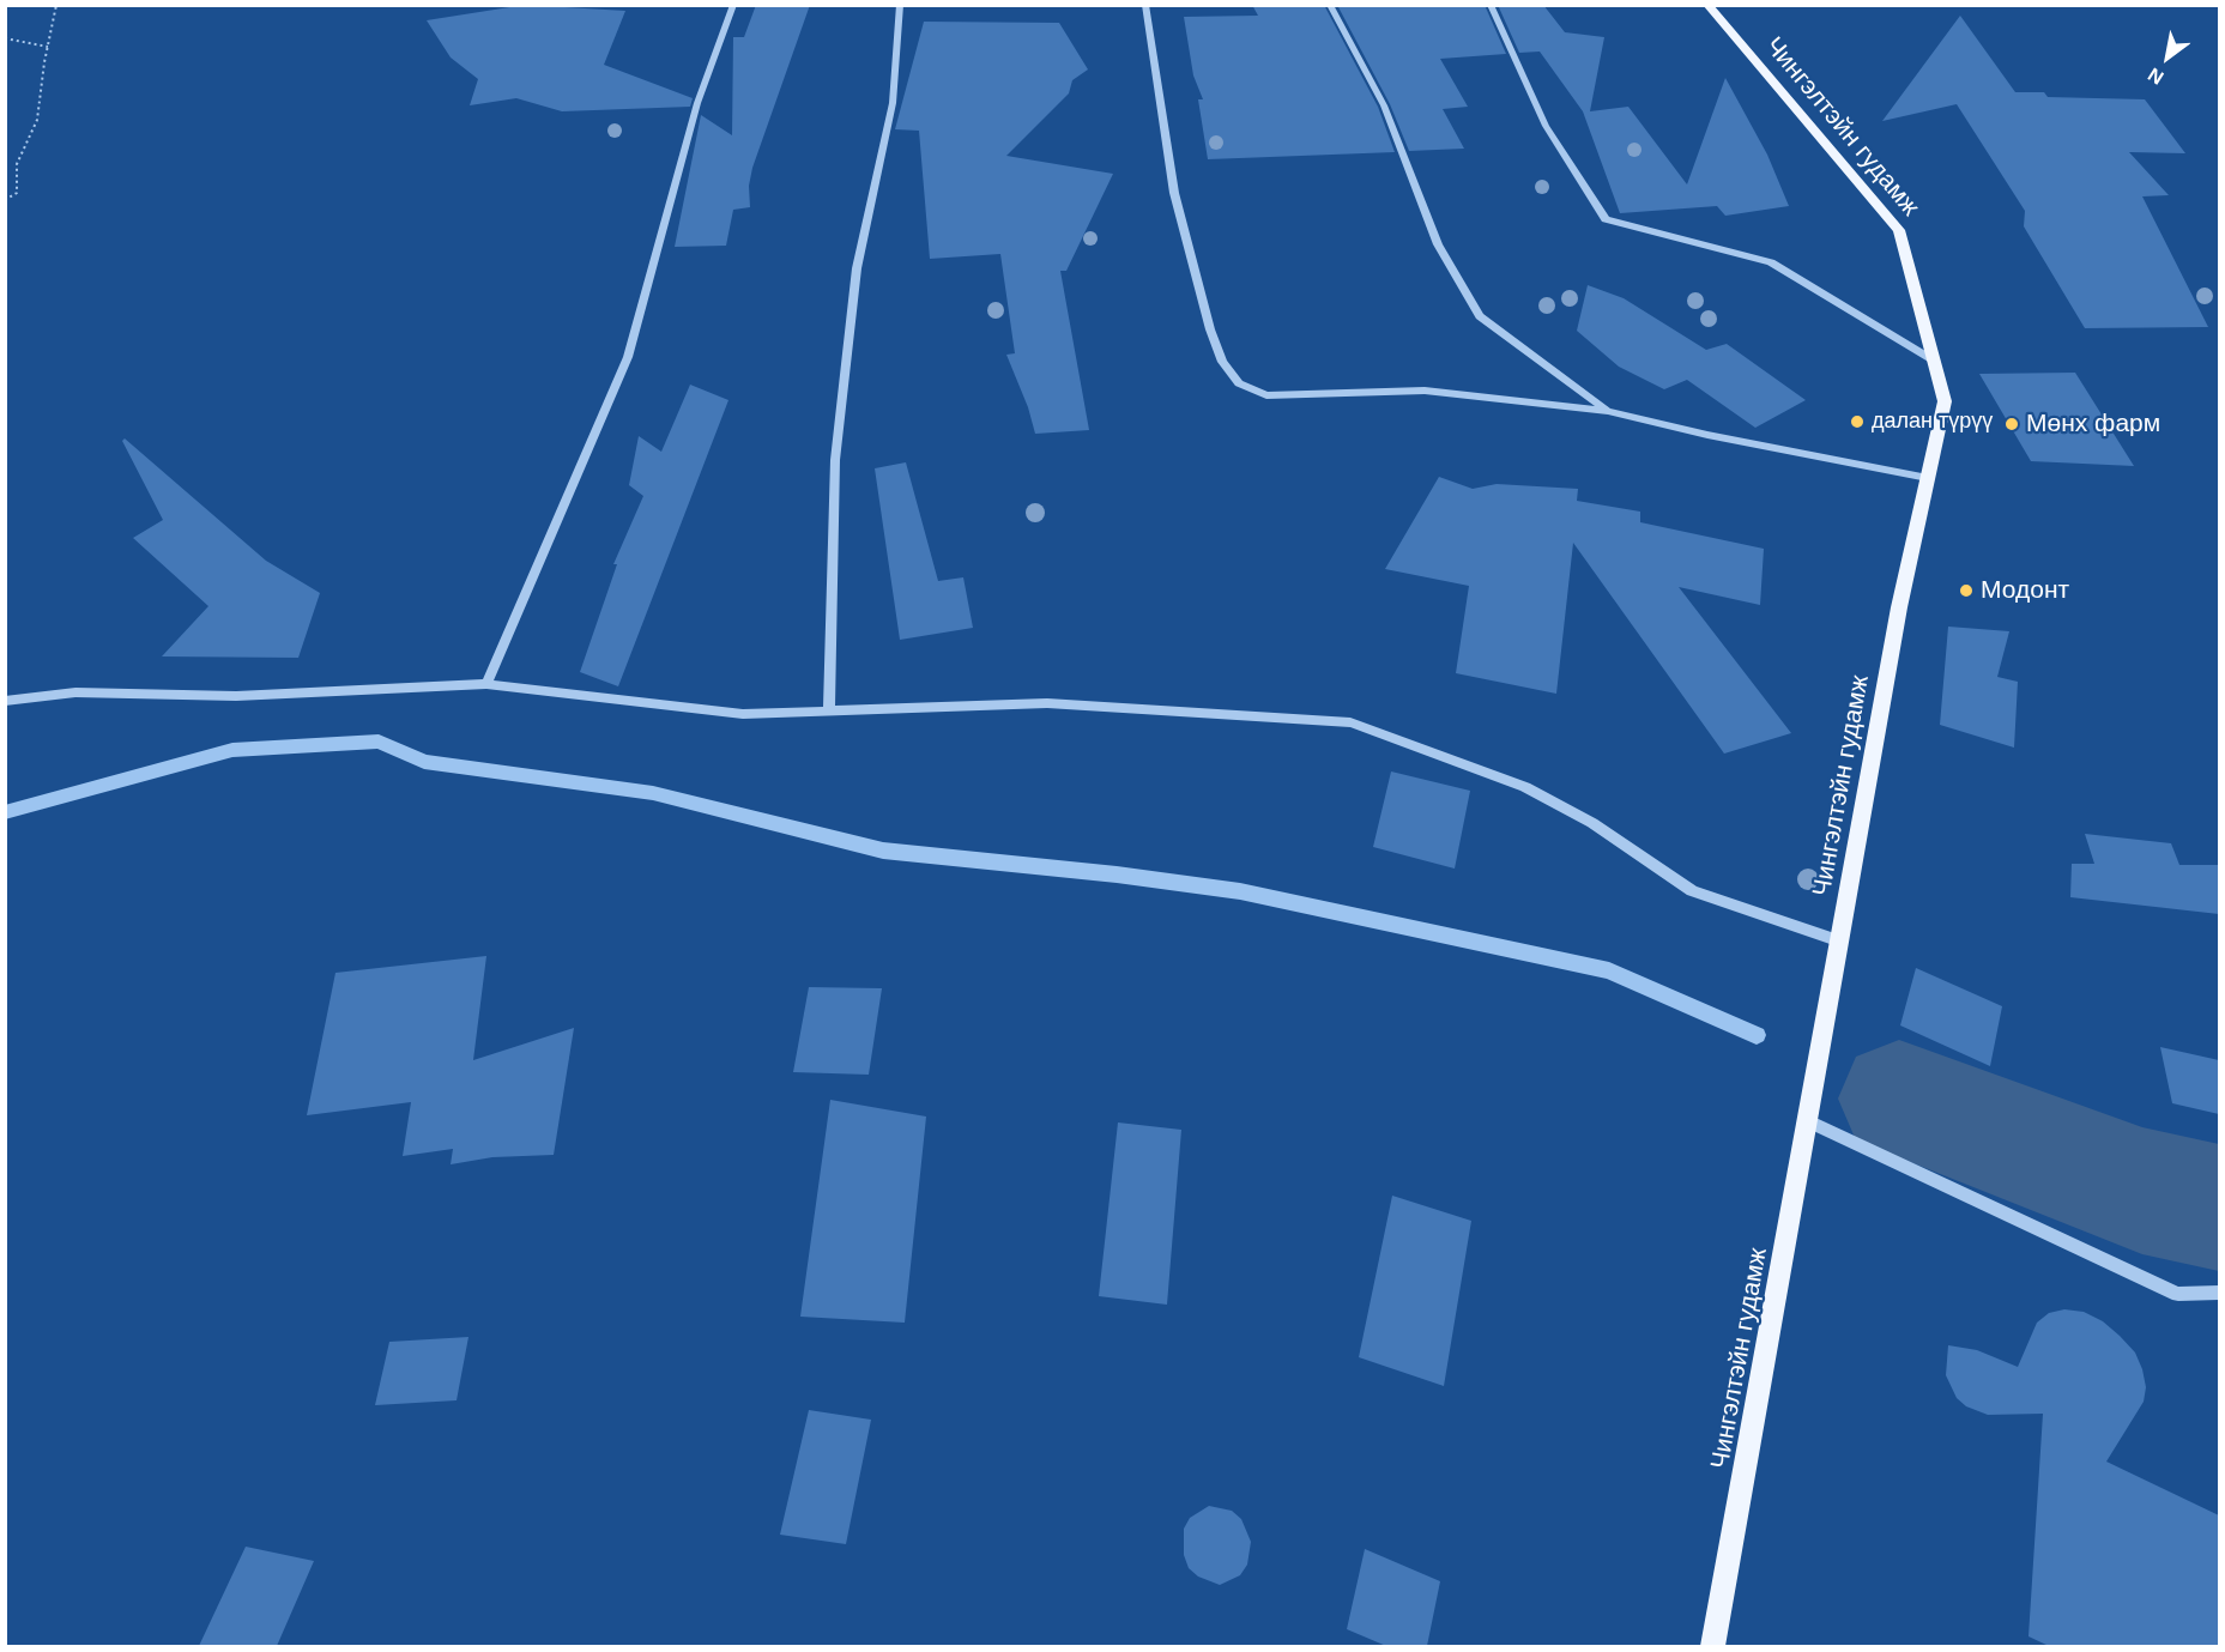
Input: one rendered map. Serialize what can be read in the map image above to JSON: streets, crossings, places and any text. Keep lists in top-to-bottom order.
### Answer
{
  "streets": {
    "main road": ["Чингэлтэйн гудамж"]
  },
  "places": ["далан түрүү", "Мөнх фарм", "Модонт"],
  "north": "bottom left"
}
